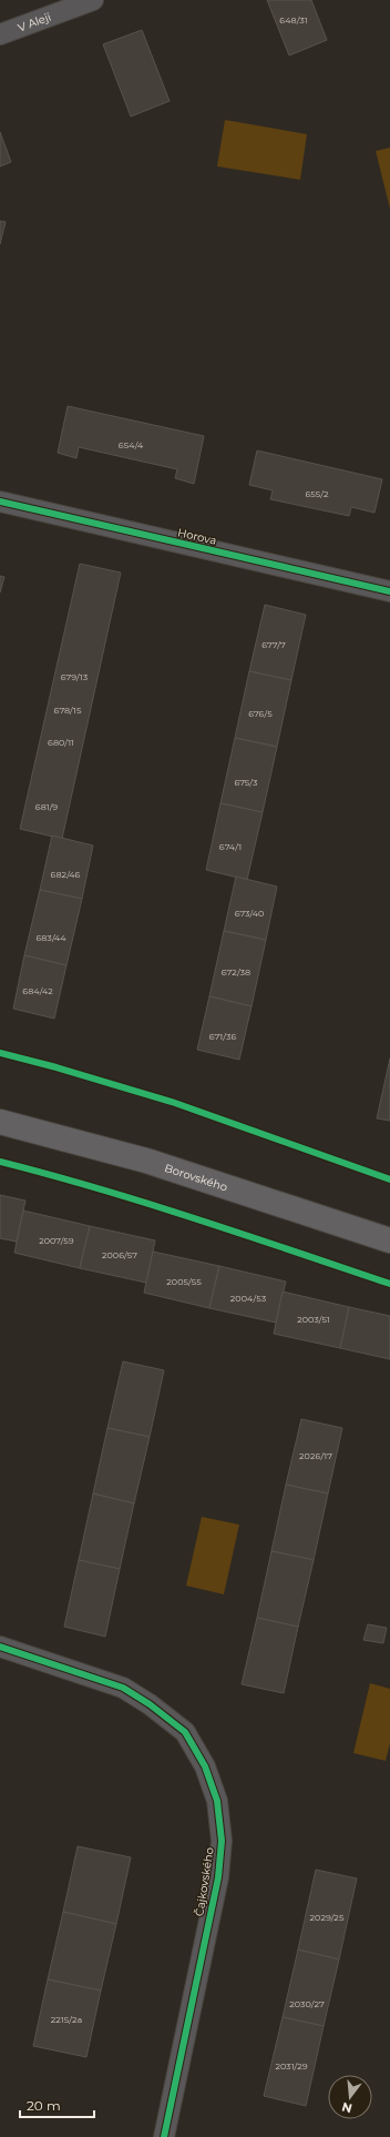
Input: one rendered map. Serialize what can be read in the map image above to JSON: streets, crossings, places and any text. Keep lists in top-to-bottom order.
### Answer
{
  "streets": {
    "main road": ["Borovského"],
    "street": ["V Aleji", "Horova", "Čajkovského"]
  },
  "house_numbers": [
    "648/31",
    "654/4",
    "655/2",
    "677/7",
    "679/13",
    "678/15",
    "676/5",
    "680/11",
    "675/3",
    "681/9",
    "674/1",
    "682/46",
    "673/40",
    "683/44",
    "672/38",
    "684/42",
    "671/36",
    "2007/59",
    "2006/57",
    "2005/55",
    "2004/53",
    "2003/51",
    "2026/17",
    "2029/25",
    "2030/27",
    "2215/2a",
    "2031/29"
  ],
  "scale_bar": "20 m",
  "north": "bottom"
}
